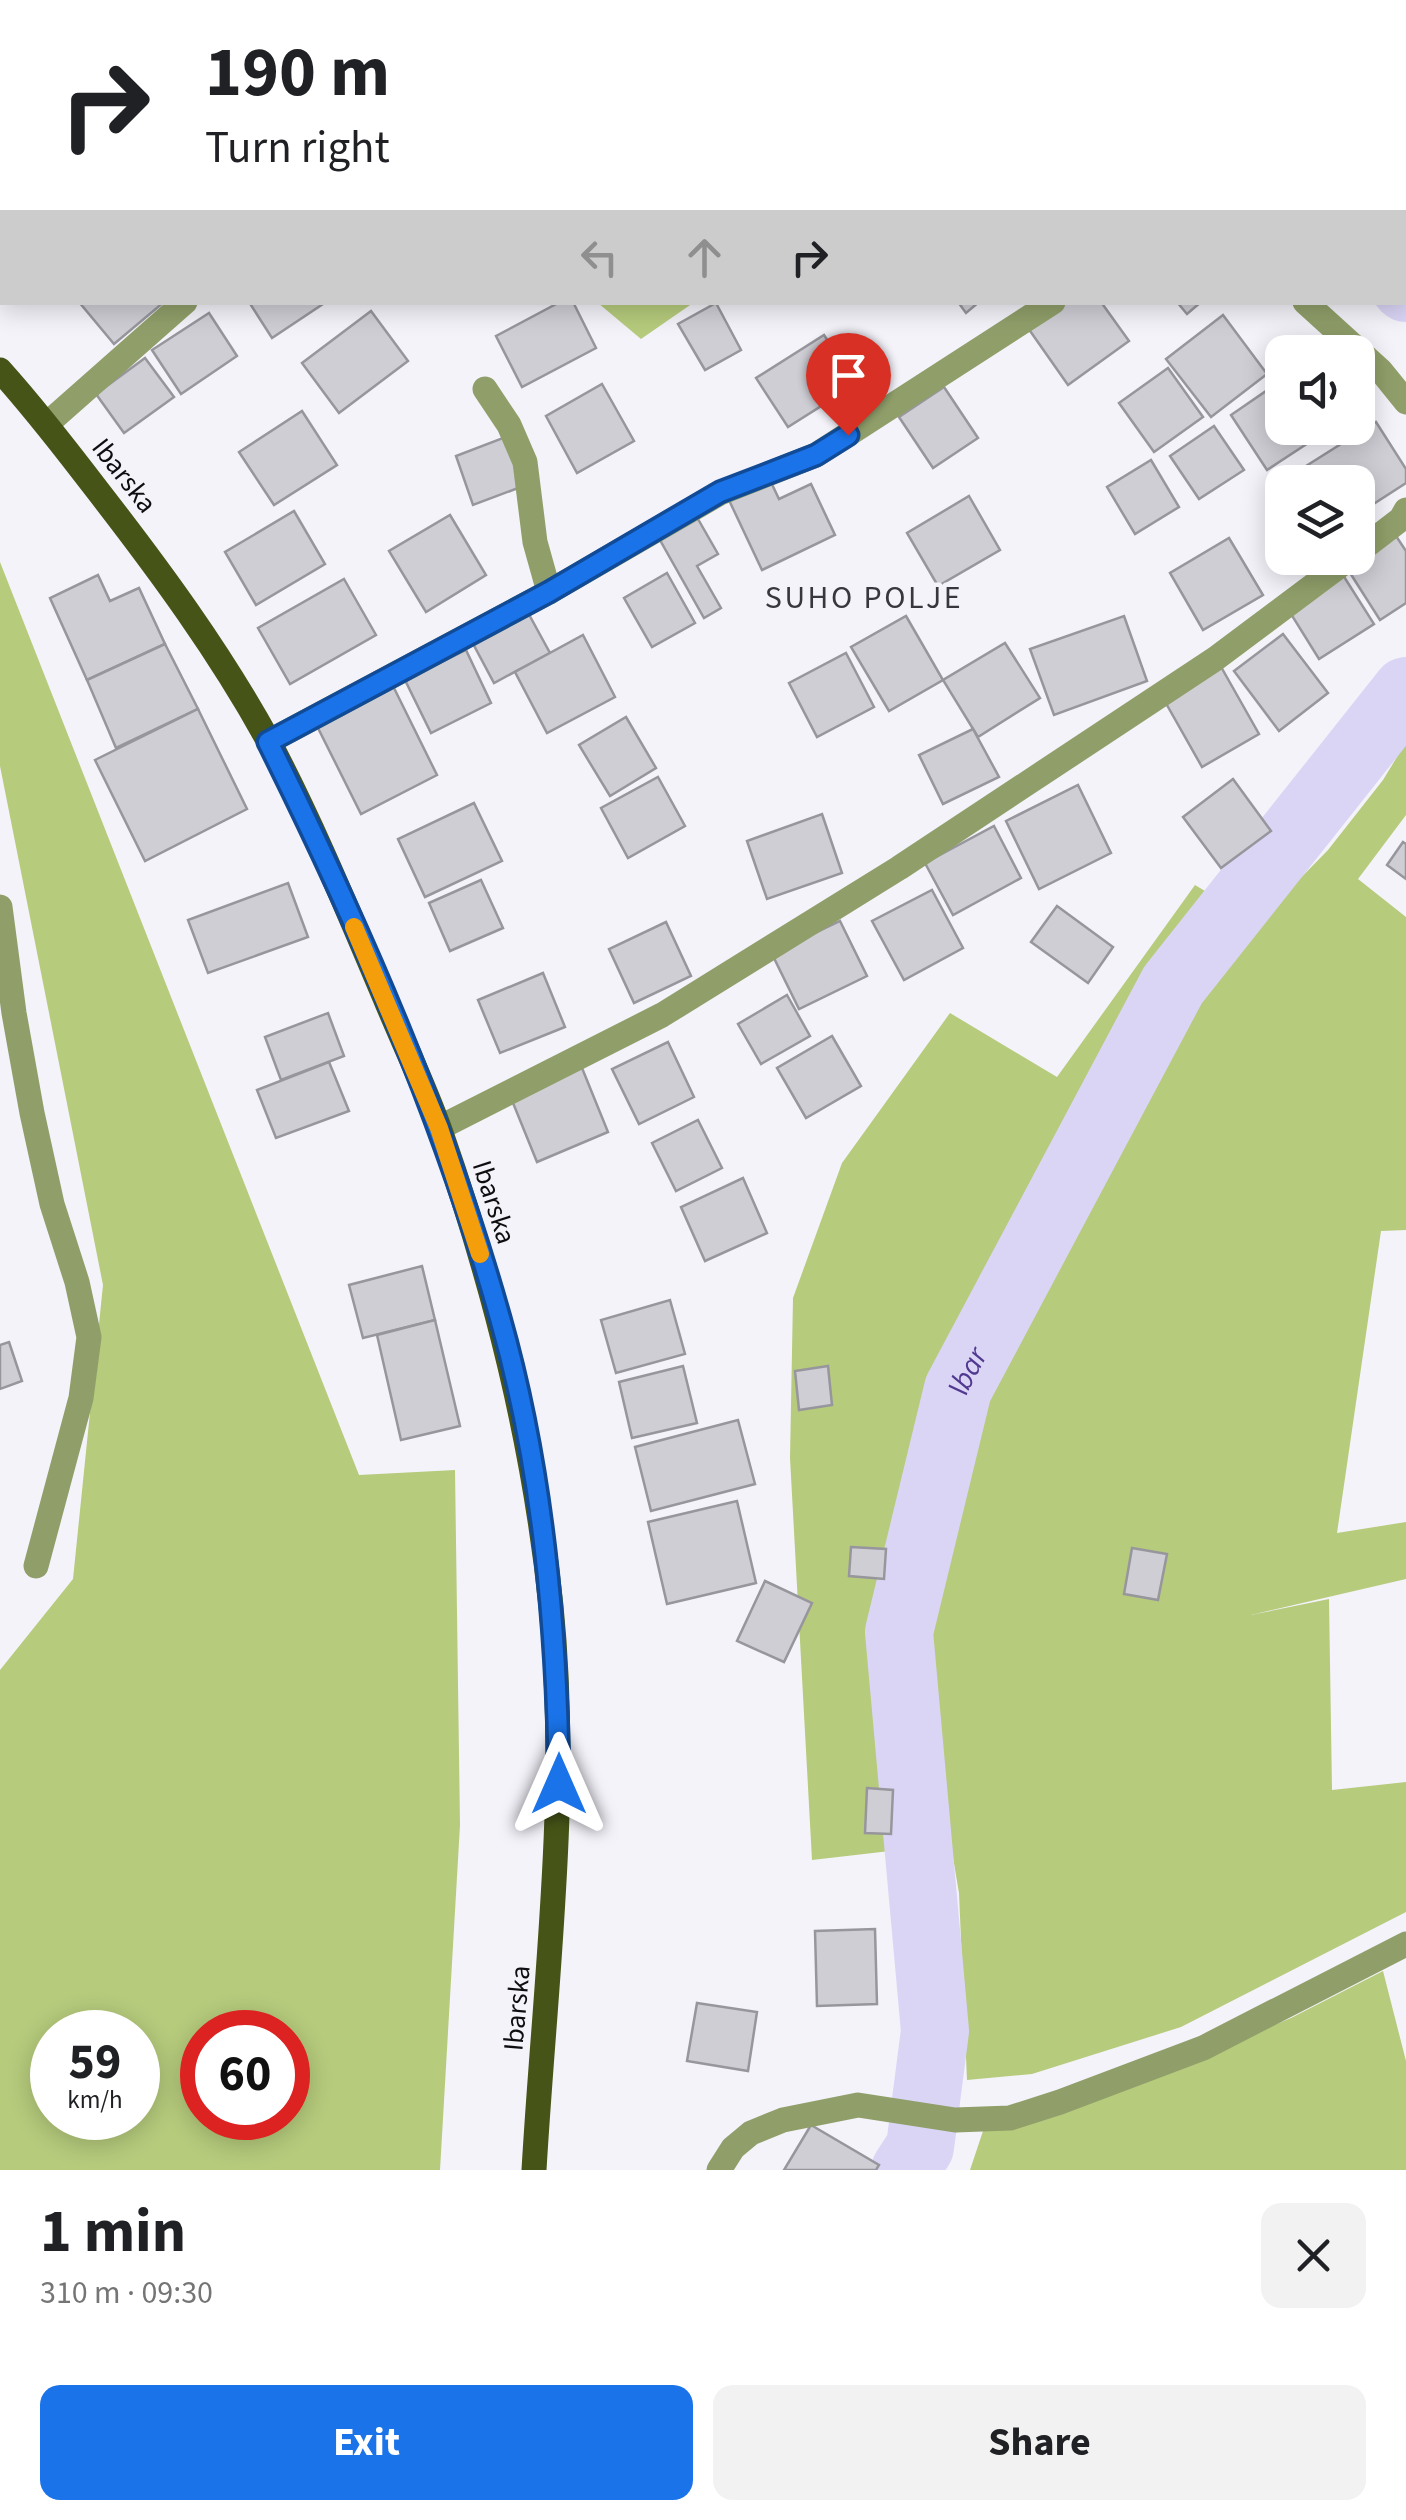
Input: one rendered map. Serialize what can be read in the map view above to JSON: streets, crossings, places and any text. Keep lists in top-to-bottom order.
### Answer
{
  "streets": {
    "main road": ["Ibarska"]
  },
  "districts": ["SUHO POLJE"],
  "water": ["Ibar"],
  "page": {
    "turn": ["190 m", "Turn right"],
    "speed": "59 km/h",
    "limit": "60",
    "heading": ["1 min", "310 m · 09:30"],
    "buttons": ["Exit", "Share"]
  }
}
